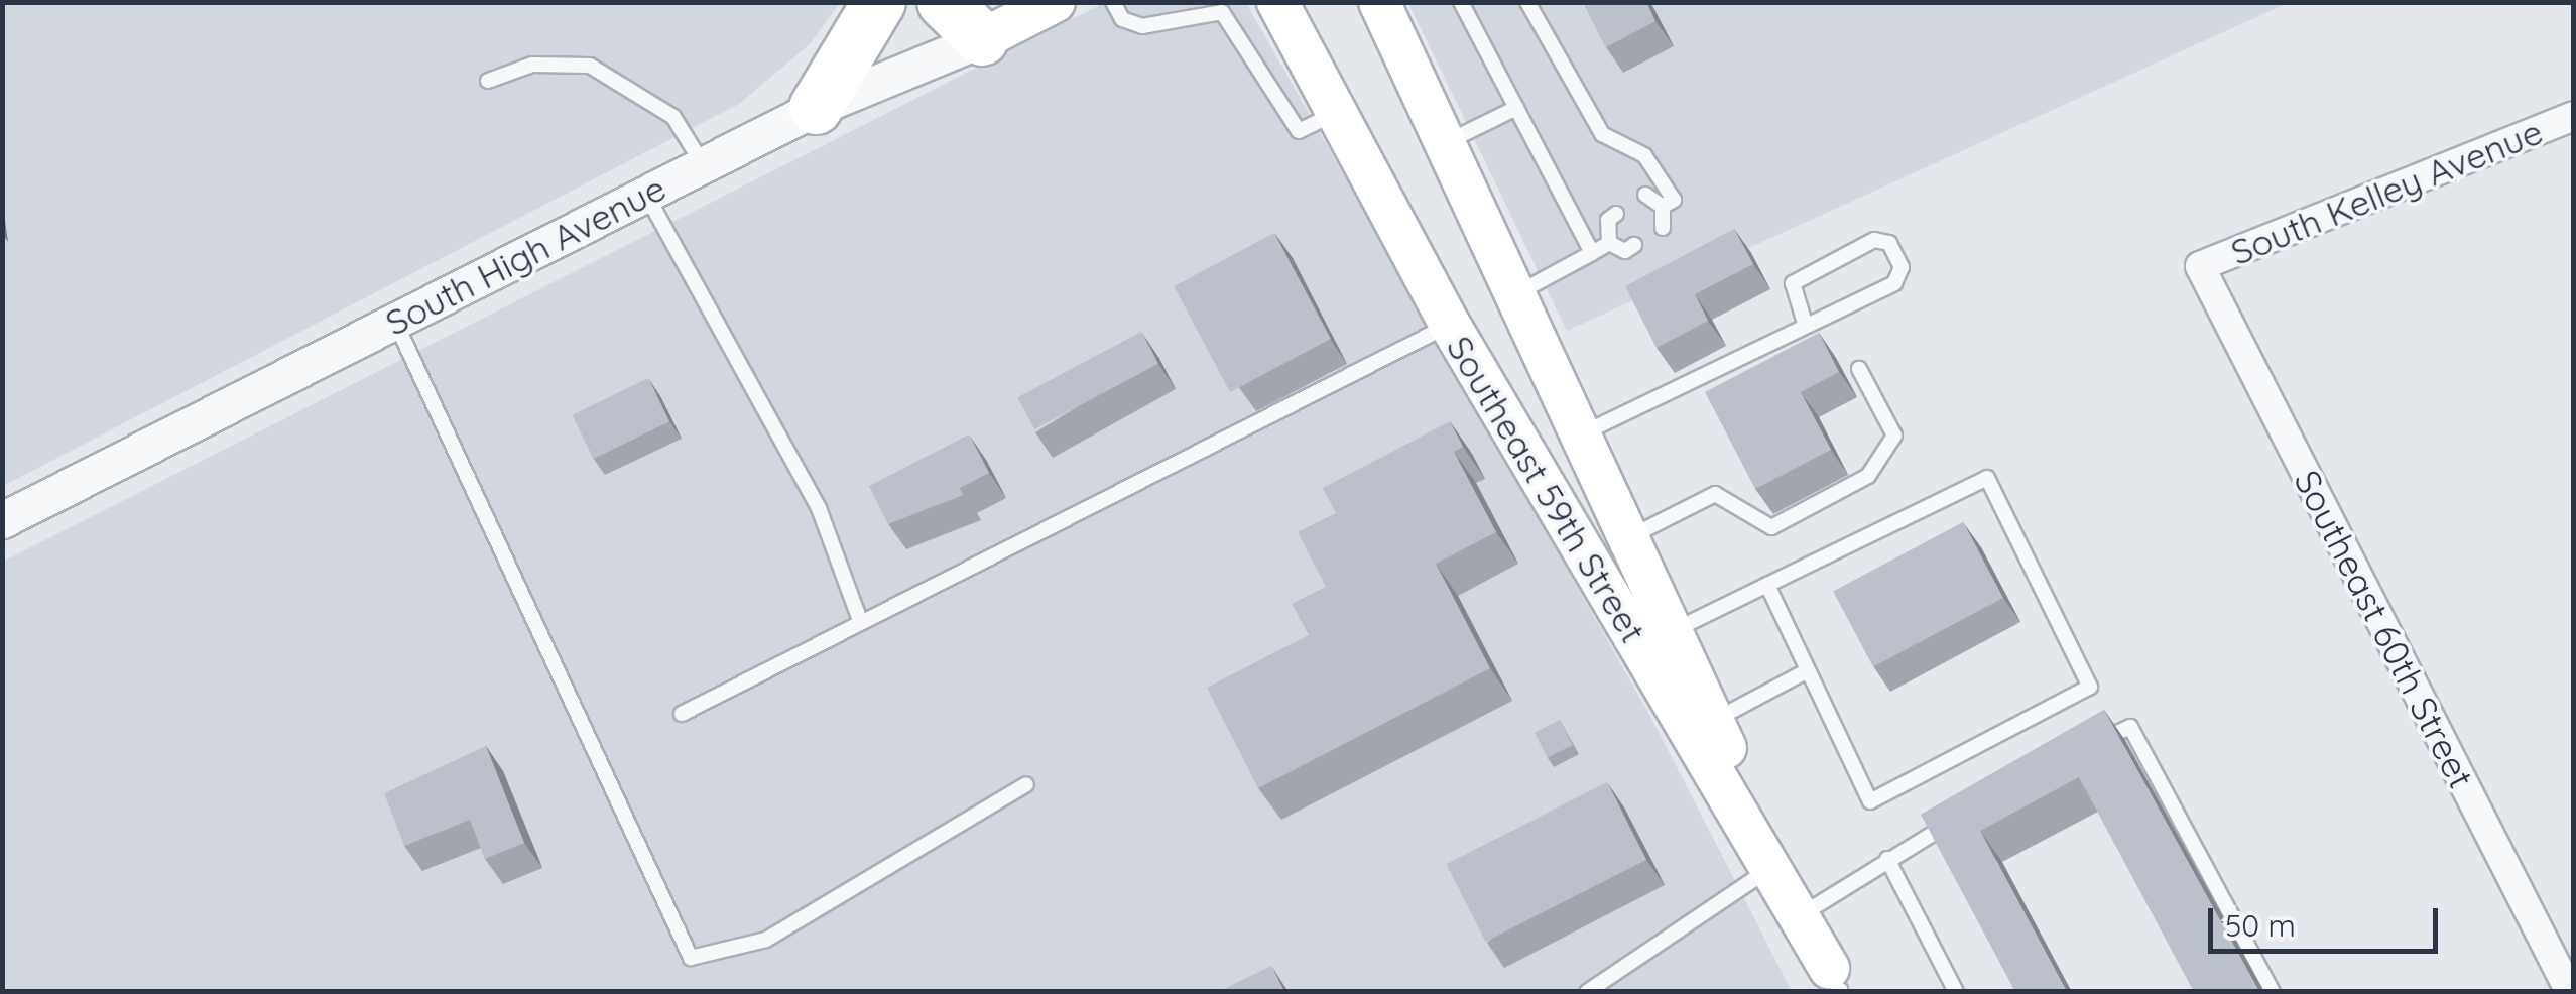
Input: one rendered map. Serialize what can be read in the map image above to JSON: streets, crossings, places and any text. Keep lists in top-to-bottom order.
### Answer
{
  "streets": {
    "main road": ["South High Avenue", "Southeast 59th Street"],
    "street": ["South Kelley Avenue", "Southeast 60th Street"]
  },
  "crossings": [
    ["South Kelley Avenue", "Southeast 60th Street"]
  ],
  "scale_bar": "50 m"
}
